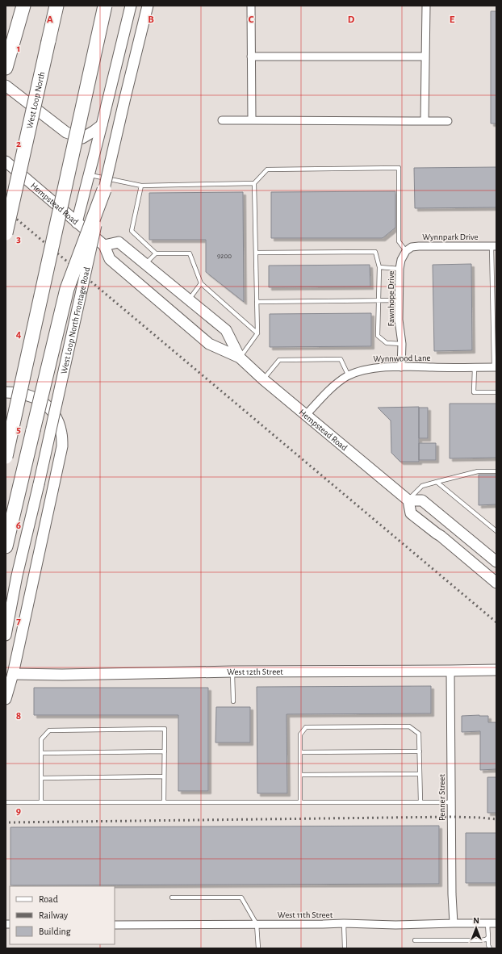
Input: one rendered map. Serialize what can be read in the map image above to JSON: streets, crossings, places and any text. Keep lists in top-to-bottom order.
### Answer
{
  "streets": {
    "highway": ["West Loop North"],
    "main road": ["Hempstead Road", "West Loop North Frontage Road", "West 12th Street"],
    "street": [
      "Wynnpark Drive",
      "Fawnhope Drive",
      "Wynnwood Lane",
      "Penner Street",
      "West 11th Street"
    ]
  },
  "crossings": [
    ["Hempstead Road", "Wynnwood Lane"],
    ["Wynnpark Drive", "Fawnhope Drive"],
    ["Fawnhope Drive", "Wynnwood Lane"],
    ["West 12th Street", "Penner Street"],
    ["Penner Street", "West 11th Street"]
  ],
  "house_numbers": ["9200"],
  "legend": ["Road", "Railway", "Building"],
  "north": "top",
  "grid": {
    "columns": [
      "A",
      "B",
      "C",
      "D",
      "E"
    ],
    "rows": [
      "1",
      "2",
      "3",
      "4",
      "5",
      "6",
      "7",
      "8",
      "9"
    ]
  }
}
